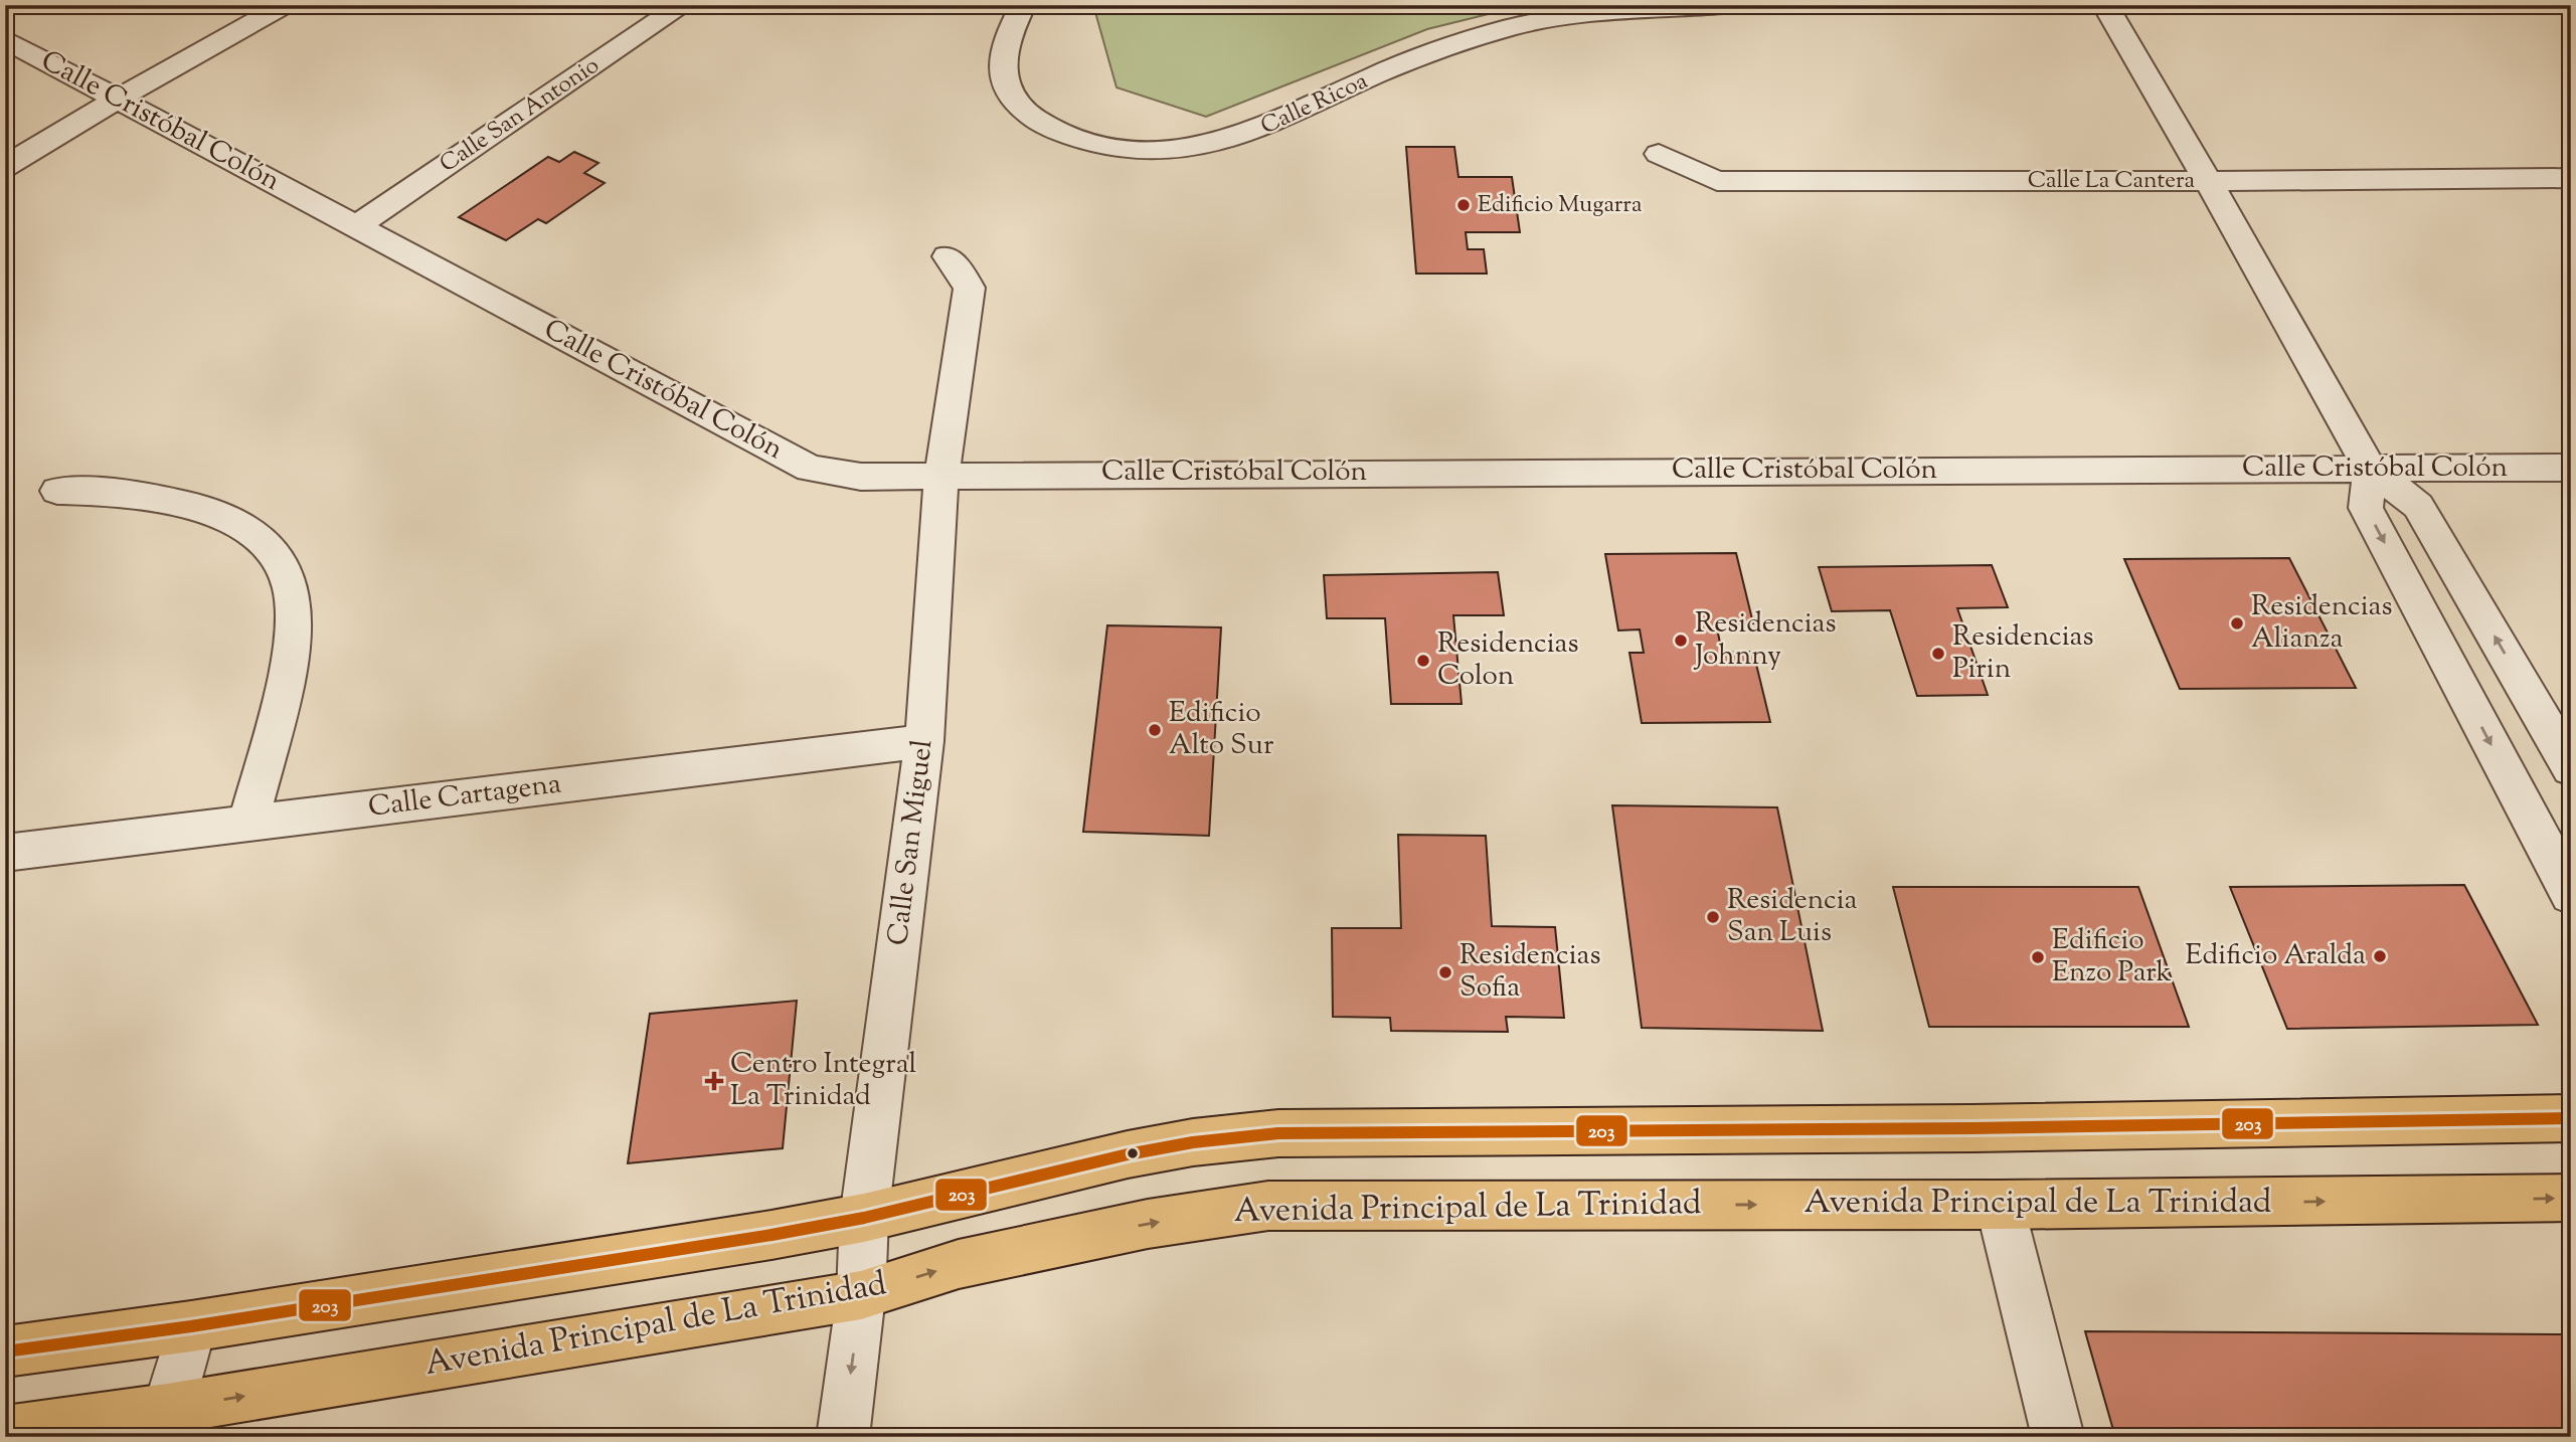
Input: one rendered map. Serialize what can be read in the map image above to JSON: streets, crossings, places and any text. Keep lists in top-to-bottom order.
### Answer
{
  "streets": {
    "main road": ["Avenida Principal de La Trinidad"],
    "street": [
      "Calle Ricoa",
      "Calle San Antonio",
      "Calle Cristóbal Colón",
      "Calle La Cantera",
      "Calle Cartagena",
      "Calle San Miguel"
    ]
  },
  "crossings": [
    ["Calle San Antonio", "Calle Cristóbal Colón"],
    ["Calle Cristóbal Colón", "Calle San Miguel"],
    ["Calle Cartagena", "Calle San Miguel"],
    ["Calle San Miguel", "Avenida Principal de La Trinidad"]
  ],
  "places": {
    "other": [
      "Edificio Mugarra",
      "Residencias Alianza",
      "Residencias Johnny",
      "Residencias Pirin",
      "Residencias Colon",
      "Edificio Alto Sur",
      "Residencia San Luis",
      "Edificio Aralda",
      "Edificio Enzo Park",
      "Residencias Sofia"
    ],
    "health": ["Centro Integral La Trinidad"]
  },
  "lines": ["transit line 203"]
}
